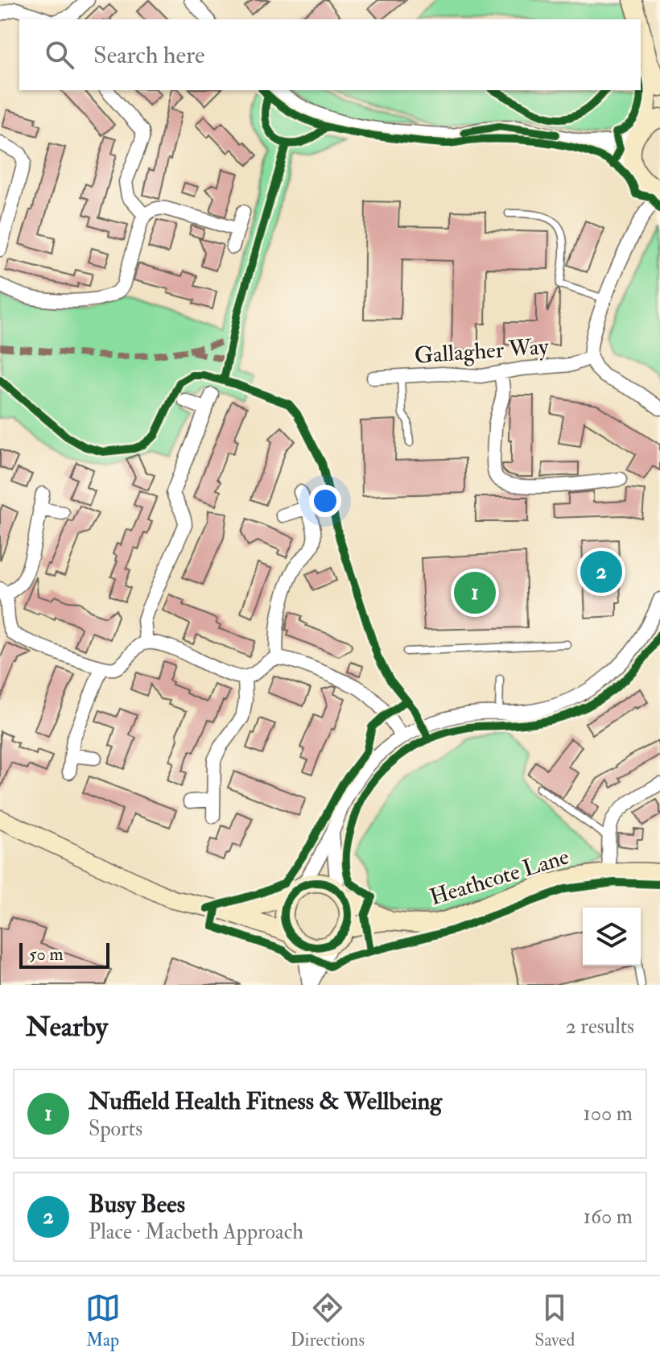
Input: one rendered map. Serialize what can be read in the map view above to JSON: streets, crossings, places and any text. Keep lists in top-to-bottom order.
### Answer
{
  "streets": {
    "street": ["Gallagher Way", "Heathcote Lane"]
  },
  "scale_bar": "50 m",
  "page": {
    "search": "Search here",
    "pins": ["2", "1"],
    "scale": "50 m",
    "heading": ["Nearby", "2 results"],
    "list": [
      {
        "mark": "1",
        "name": "Nuffield Health Fitness & Wellbeing",
        "note": "Sports",
        "value": "100 m"
      },
      {
        "mark": "2",
        "name": "Busy Bees",
        "note": "Place · Macbeth Approach",
        "value": "160 m"
      }
    ],
    "nav": ["Map", "Directions", "Saved"]
  }
}
